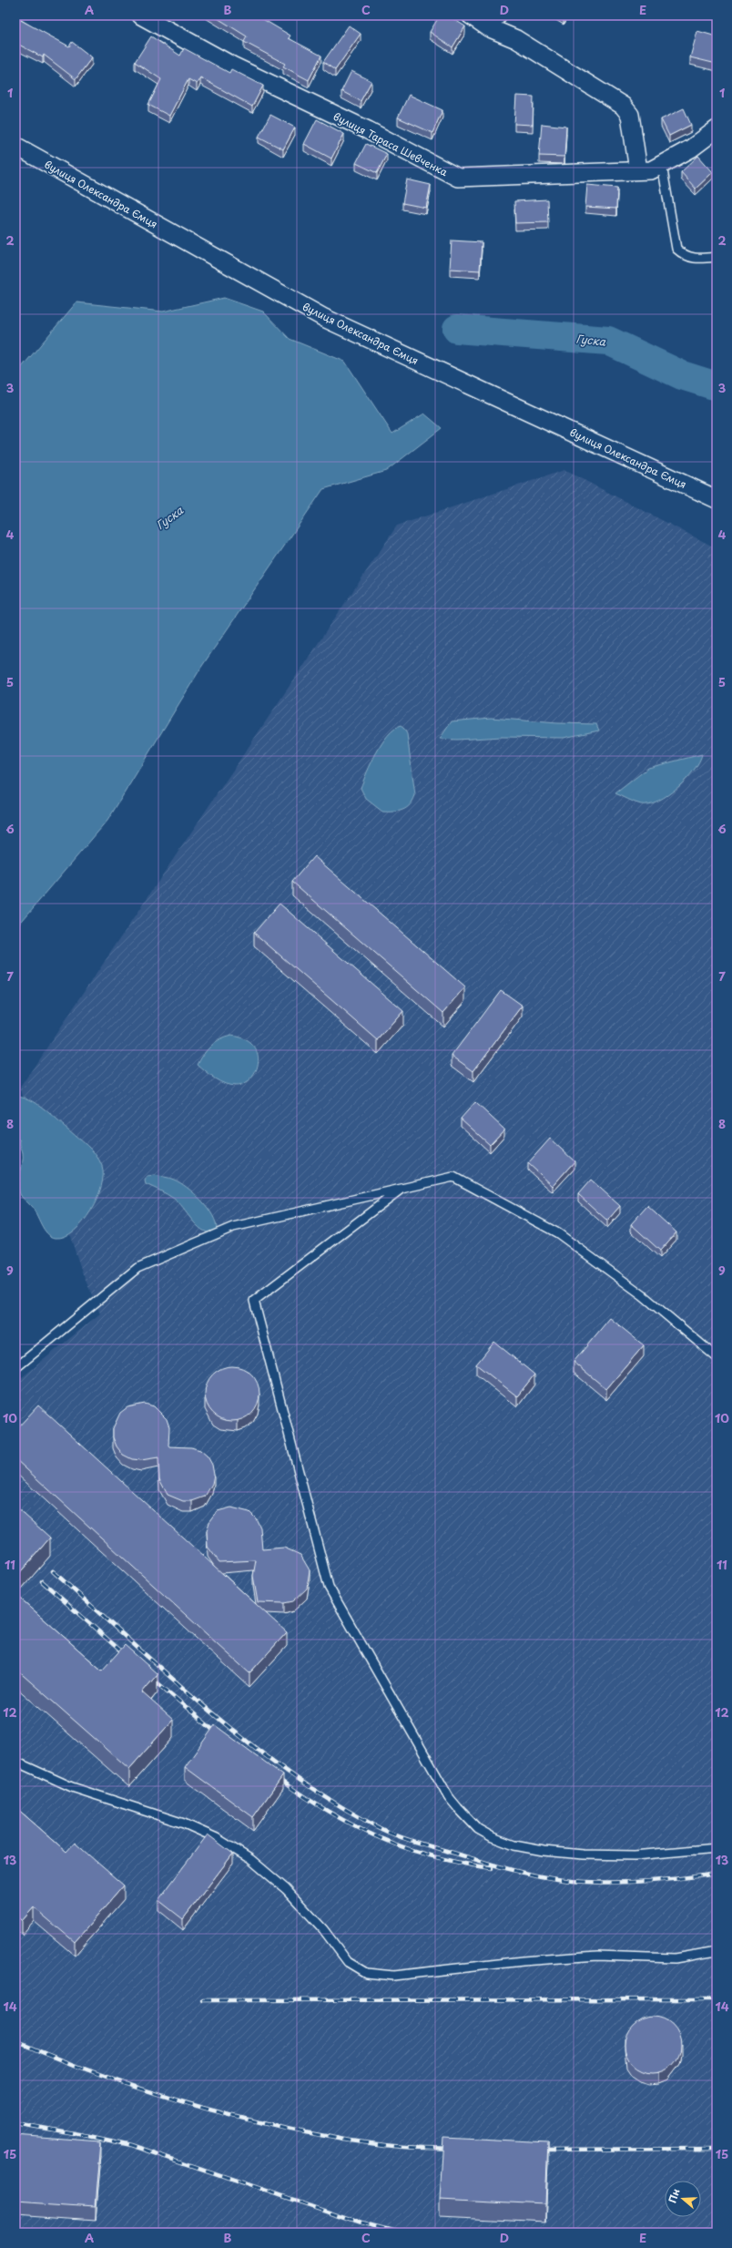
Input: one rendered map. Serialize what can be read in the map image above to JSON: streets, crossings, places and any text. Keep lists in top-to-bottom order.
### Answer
{
  "streets": {
    "street": ["вулиця Тараса Шевченка", "вулиця Олександра Ємця"]
  },
  "water": ["Гуска"],
  "north": "left",
  "grid": {
    "columns": [
      "A",
      "B",
      "C",
      "D",
      "E"
    ],
    "rows": [
      "1",
      "2",
      "3",
      "4",
      "5",
      "6",
      "7",
      "8",
      "9",
      "10",
      "11",
      "12",
      "13",
      "14",
      "15"
    ]
  }
}
